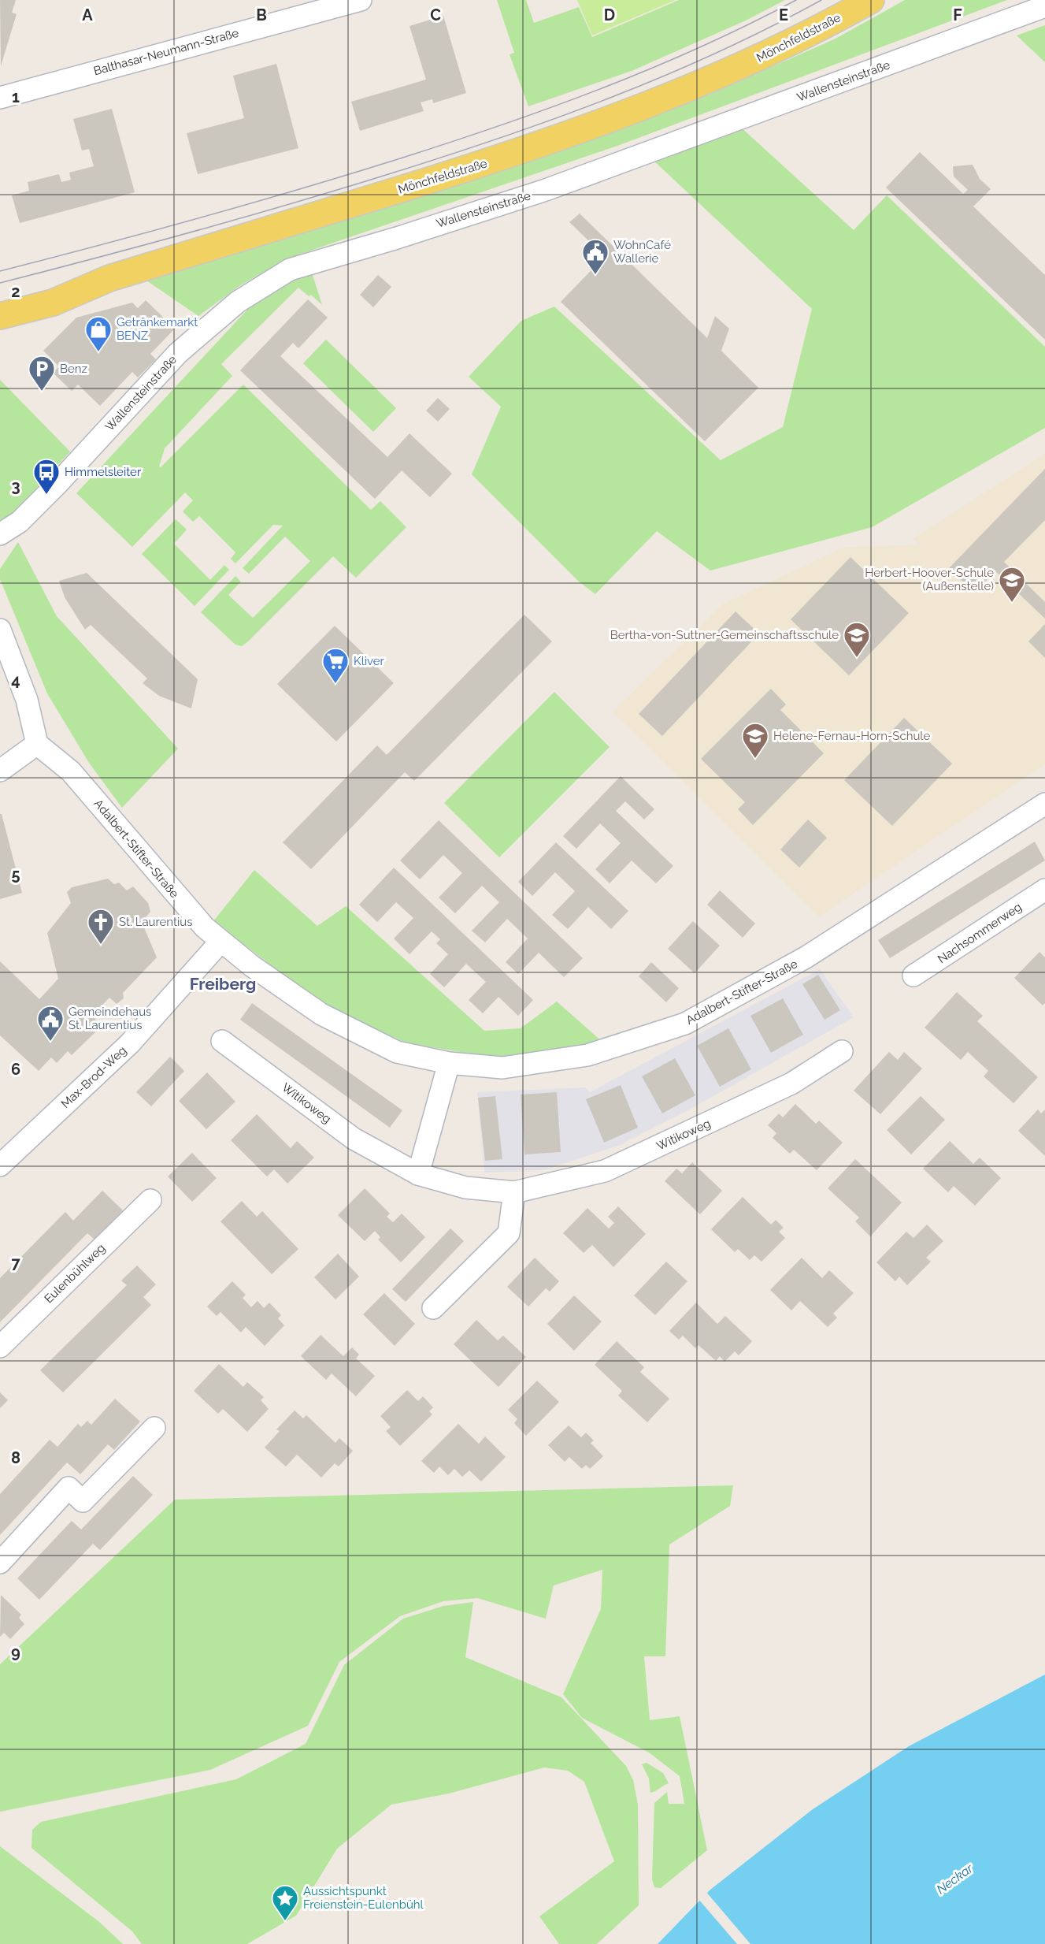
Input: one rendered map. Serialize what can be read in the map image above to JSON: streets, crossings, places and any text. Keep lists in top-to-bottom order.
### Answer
{
  "streets": {
    "main road": ["Mönchfeldstraße"],
    "street": [
      "Balthasar-Neumann-Straße",
      "Wallensteinstraße",
      "Adalbert-Stifter-Straße",
      "Nachsommerweg",
      "Max-Brod-Weg",
      "Witikoweg",
      "Eulenbühlweg"
    ]
  },
  "crossings": [
    ["Adalbert-Stifter-Straße", "Max-Brod-Weg"]
  ],
  "districts": ["Freiberg"],
  "water": ["Neckar"],
  "places": {
    "public building": ["WohnCafé Wallerie", "Gemeindehaus St. Laurentius"],
    "shop": ["Getränkemarkt BENZ"],
    "parking": ["Benz"],
    "bus stop": ["Himmelsleiter"],
    "school or university": ["Herbert-Hoover-Schule (Außenstelle)", "Bertha-von-Suttner-Gemeinschaftsschule", "Helene-Fernau-Horn-Schule"],
    "supermarket": ["Kliver"],
    "church": ["St. Laurentius"],
    "place": ["Aussichtspunkt Freienstein-Eulenbühl"]
  },
  "grid": {
    "columns": [
      "A",
      "B",
      "C",
      "D",
      "E",
      "F"
    ],
    "rows": [
      "1",
      "2",
      "3",
      "4",
      "5",
      "6",
      "7",
      "8",
      "9"
    ]
  }
}
